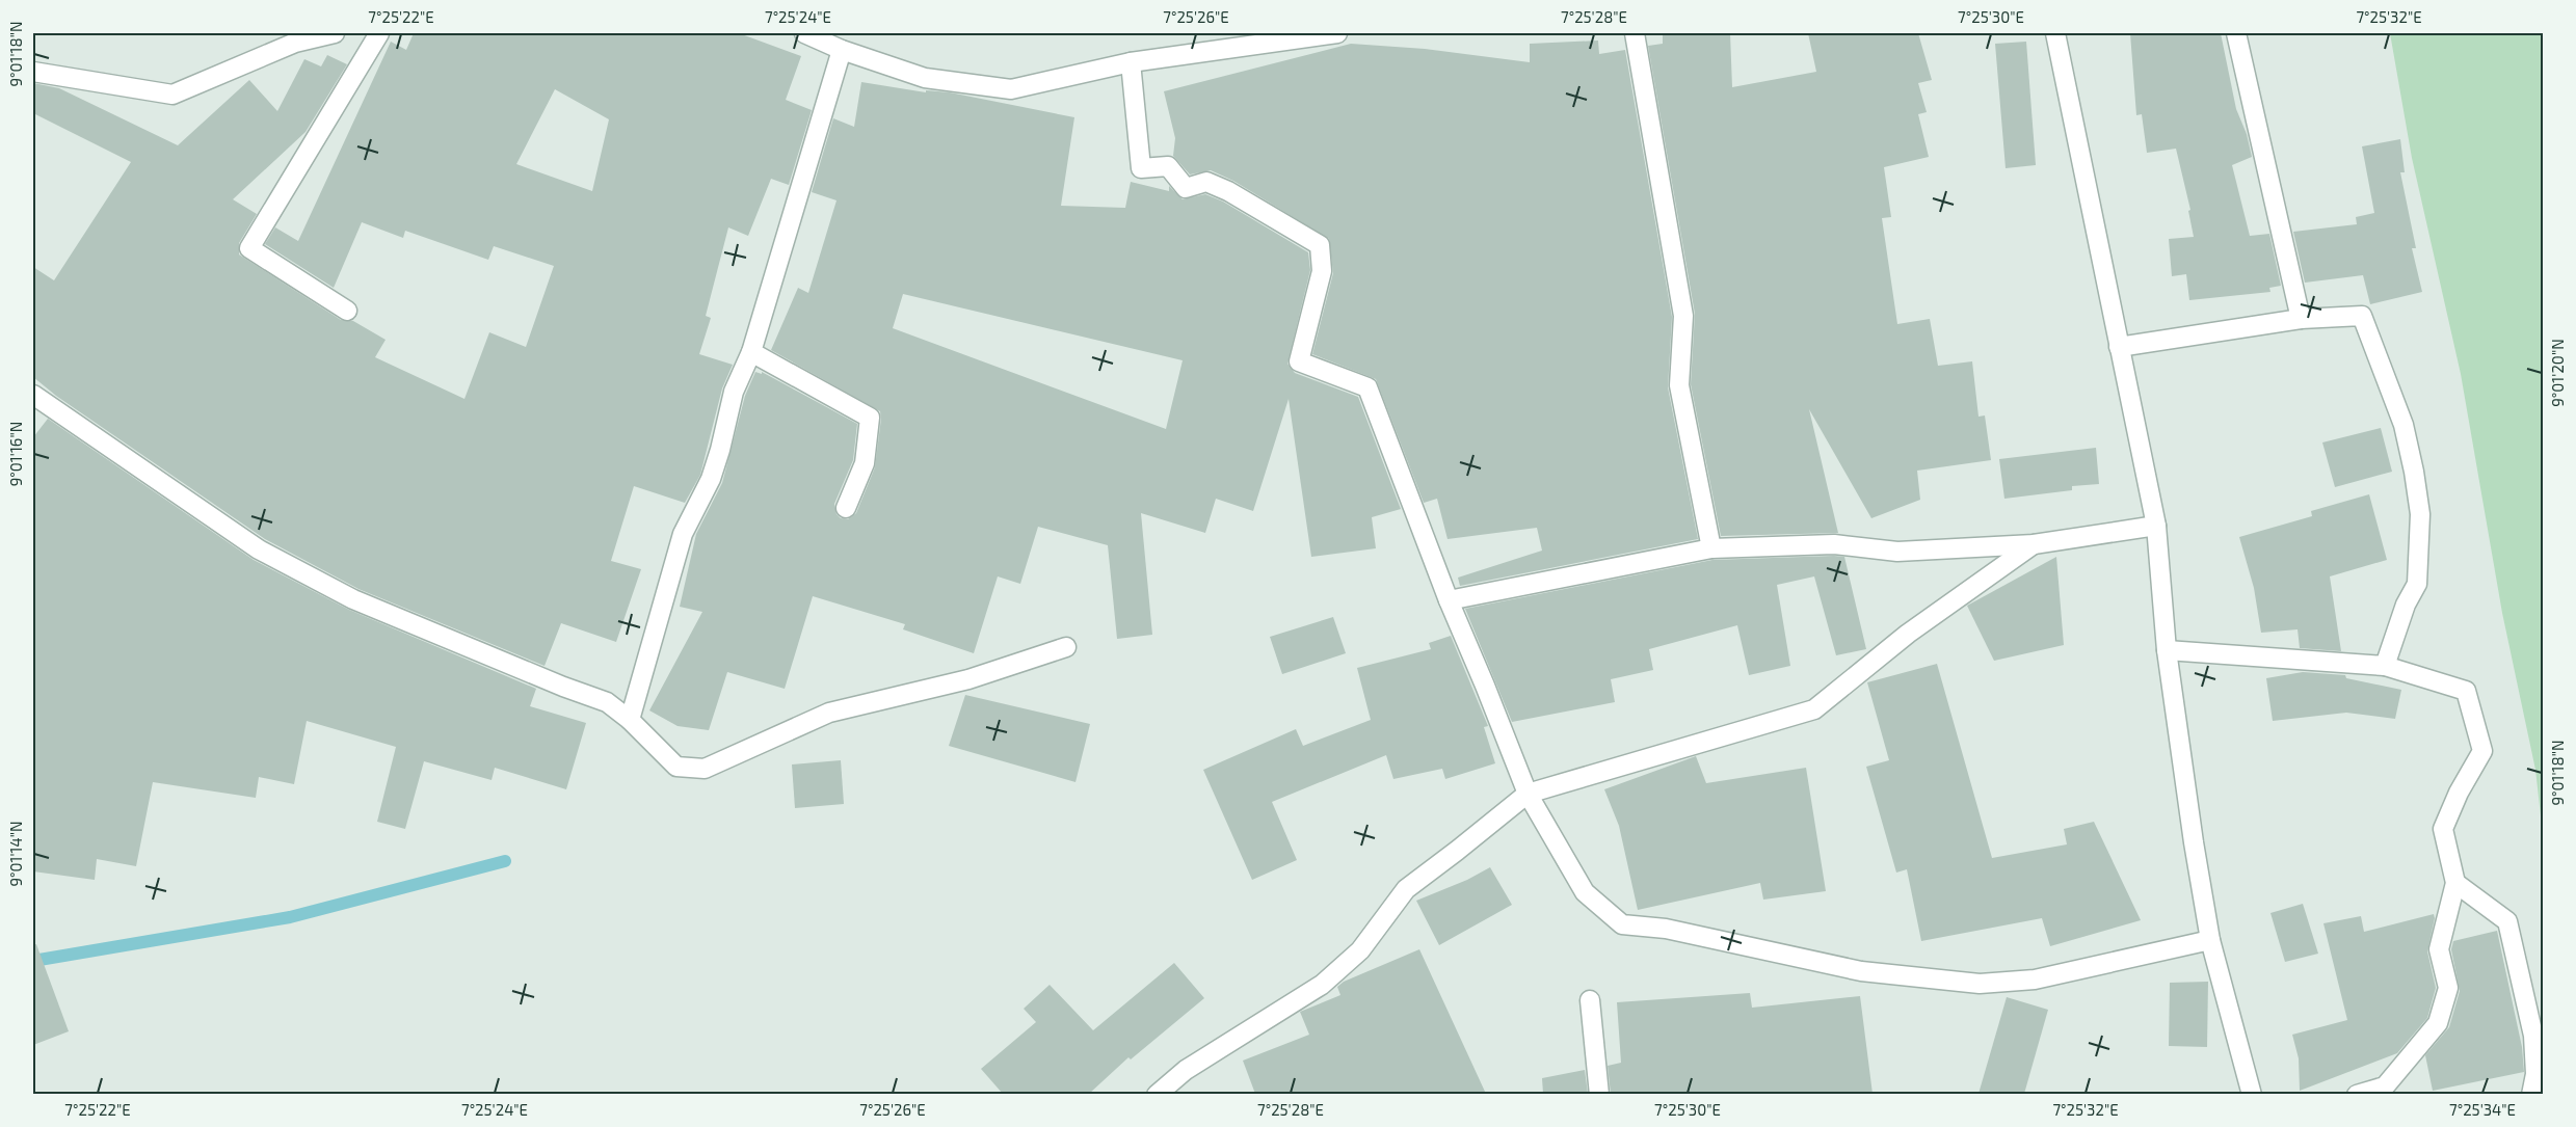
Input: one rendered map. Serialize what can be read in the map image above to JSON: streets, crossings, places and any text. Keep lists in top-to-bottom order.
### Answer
{
  "coordinates": [
    "7°25'22\"E",
    "7°25'24\"E",
    "7°25'26\"E",
    "7°25'28\"E",
    "7°25'30\"E",
    "7°25'32\"E",
    "9°01'18\"N",
    "9°01'20\"N",
    "9°01'16\"N",
    "9°01'14\"N",
    "7°25'34\"E"
  ]
}
